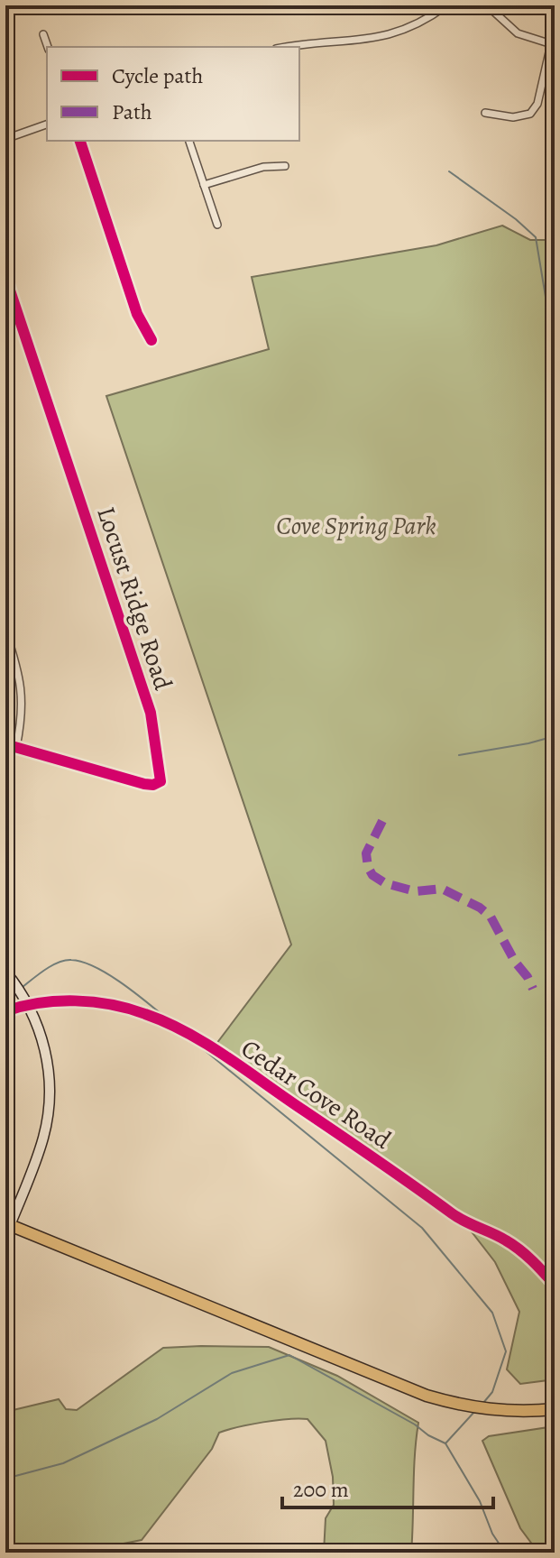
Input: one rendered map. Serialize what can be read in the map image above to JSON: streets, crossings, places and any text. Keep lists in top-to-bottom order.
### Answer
{
  "streets": {
    "street": ["Locust Ridge Road", "Cedar Cove Road"]
  },
  "parks": ["Cove Spring Park"],
  "legend": ["Cycle path", "Path"],
  "scale_bar": "200 m"
}
